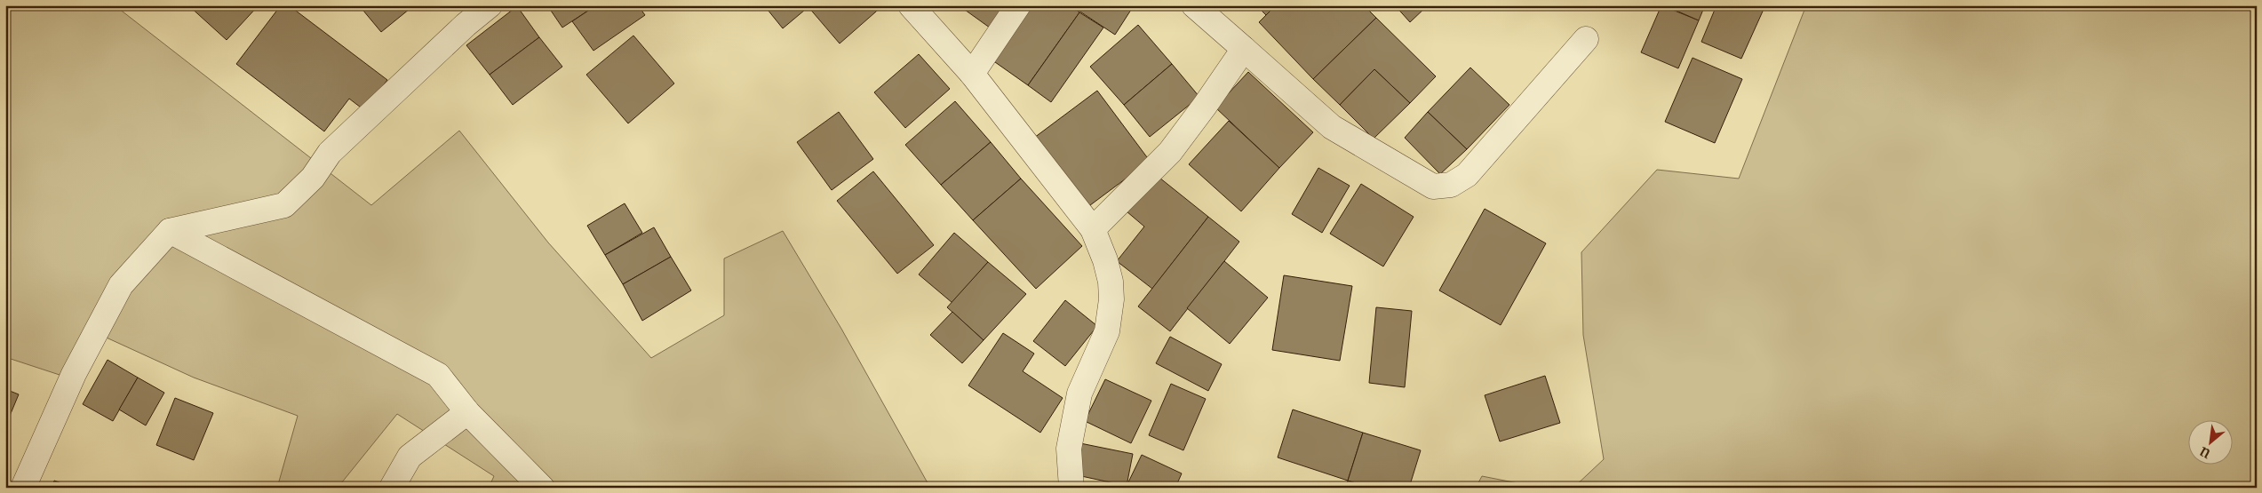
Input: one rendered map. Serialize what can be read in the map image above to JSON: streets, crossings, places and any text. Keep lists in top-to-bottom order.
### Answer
{
  "north": "bottom left"
}
